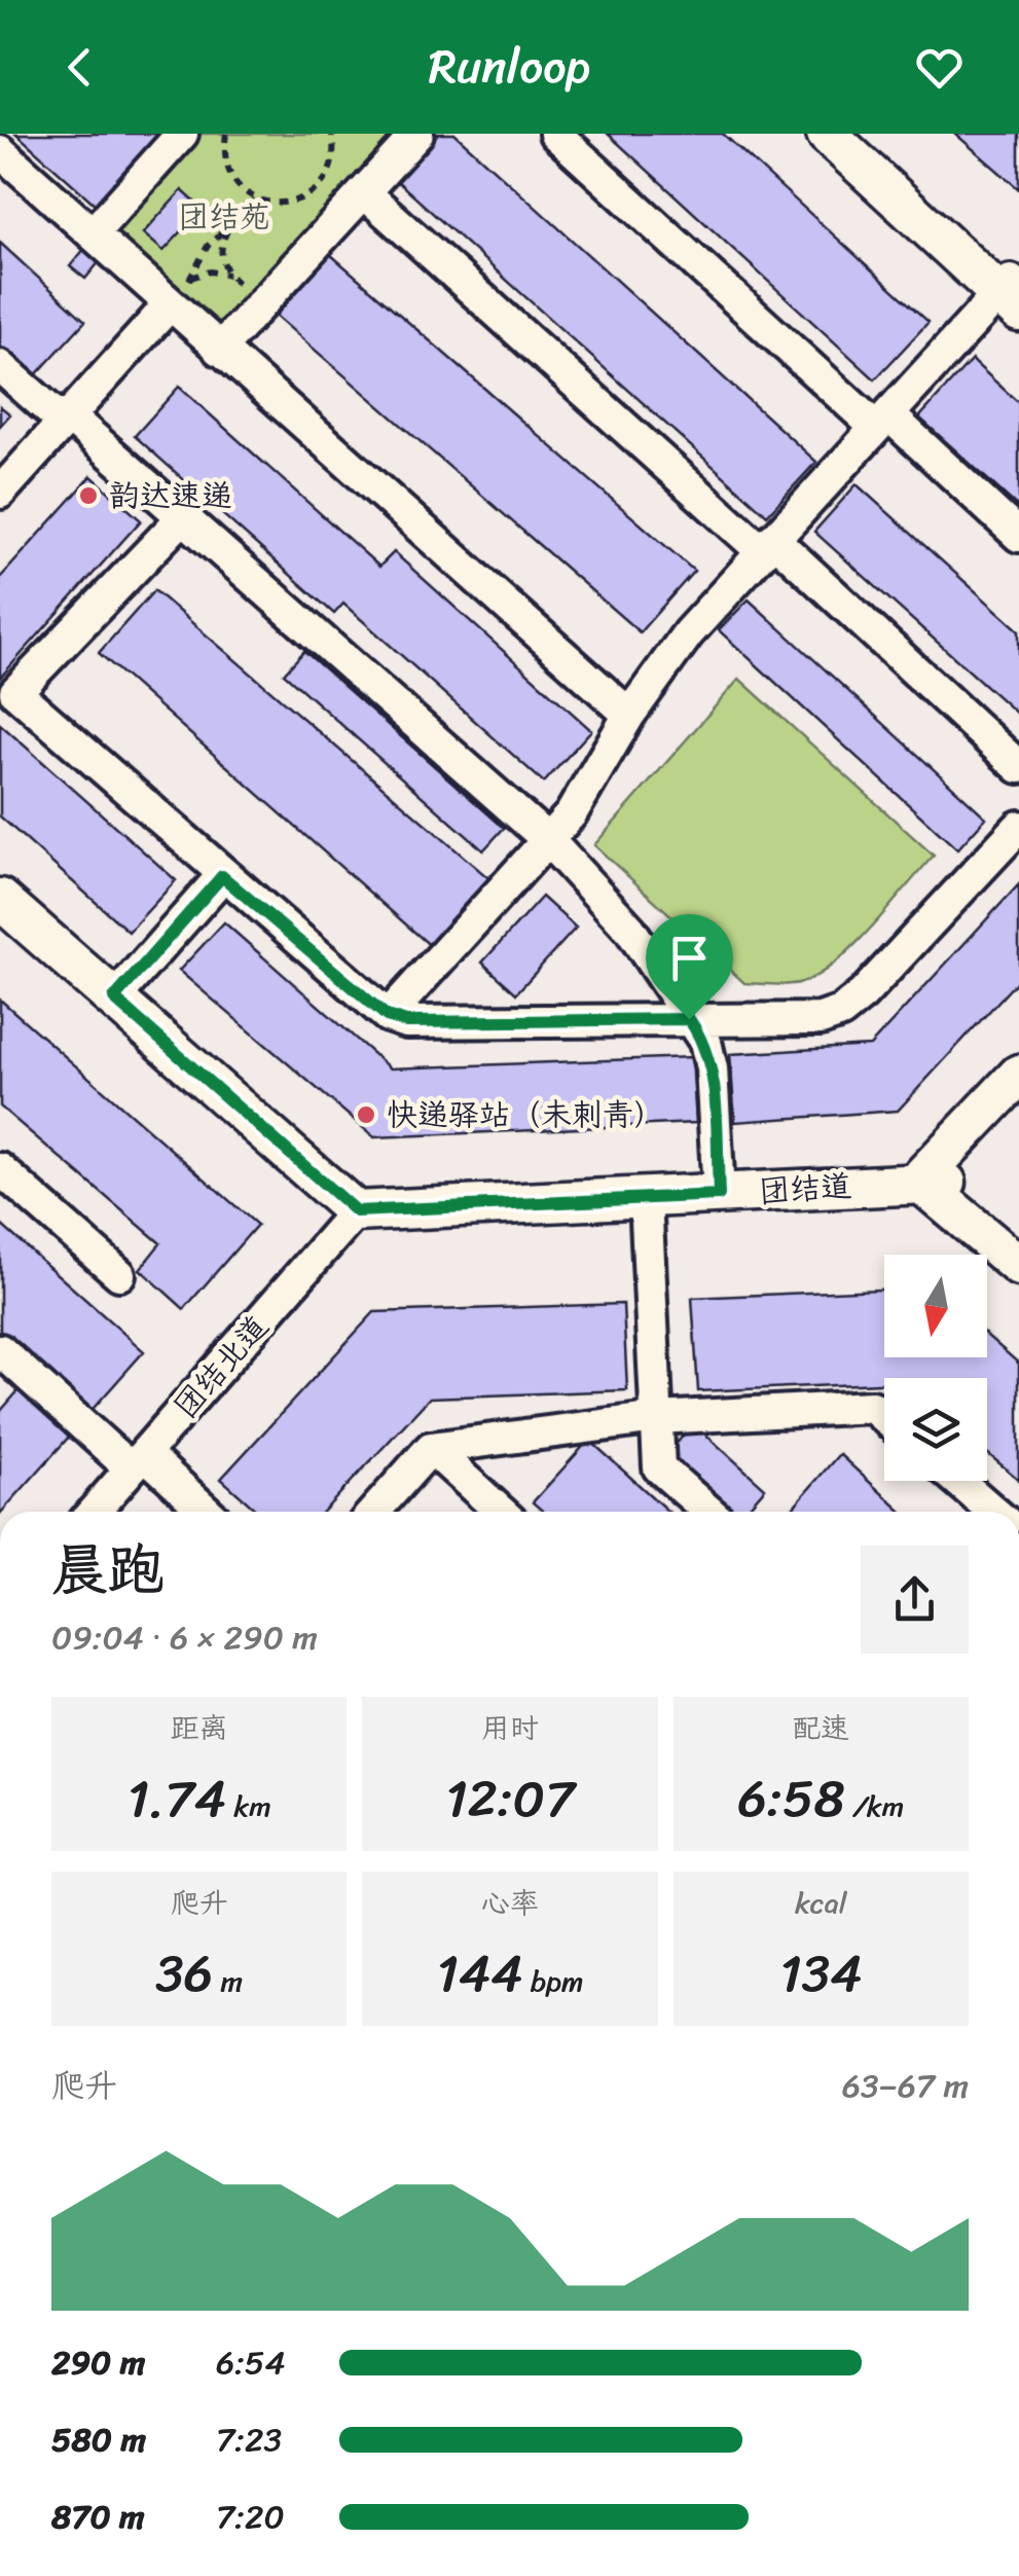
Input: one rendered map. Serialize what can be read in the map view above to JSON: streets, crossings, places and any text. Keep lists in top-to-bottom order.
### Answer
{
  "streets": {
    "street": ["团结道", "团结北道"]
  },
  "crossings": [
    ["团结道", "团结北道"]
  ],
  "parks": ["团结苑"],
  "places": ["韵达速递", "快递驿站（未刺青）"],
  "north": "bottom",
  "page": {
    "header": "Runloop",
    "heading": ["晨跑", "09:04 · 6 × 290 m"],
    "stats": [
      ["距离", "1.74 km"],
      ["用时", "12:07"],
      ["配速", "6:58 /km"],
      ["爬升", "36 m"],
      ["心率", "144 bpm"],
      ["kcal", "134"]
    ],
    "chart": ["爬升", "63–67 m"],
    "list": [
      {
        "name": "290 m",
        "note": "6:54"
      },
      {
        "name": "580 m",
        "note": "7:23"
      },
      {
        "name": "870 m",
        "note": "7:20"
      }
    ]
  }
}
